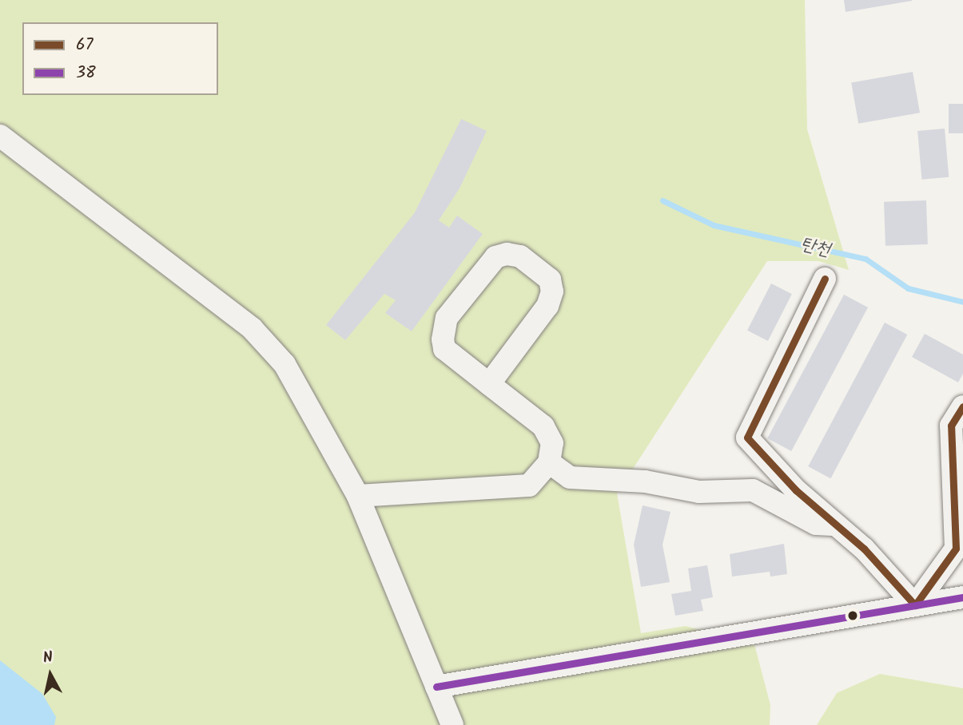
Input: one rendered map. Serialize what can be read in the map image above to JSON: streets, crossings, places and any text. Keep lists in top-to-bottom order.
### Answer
{
  "water": ["탄천"],
  "lines": ["transit line 67", "transit line 38"],
  "legend": ["67", "38"],
  "north": "top"
}
